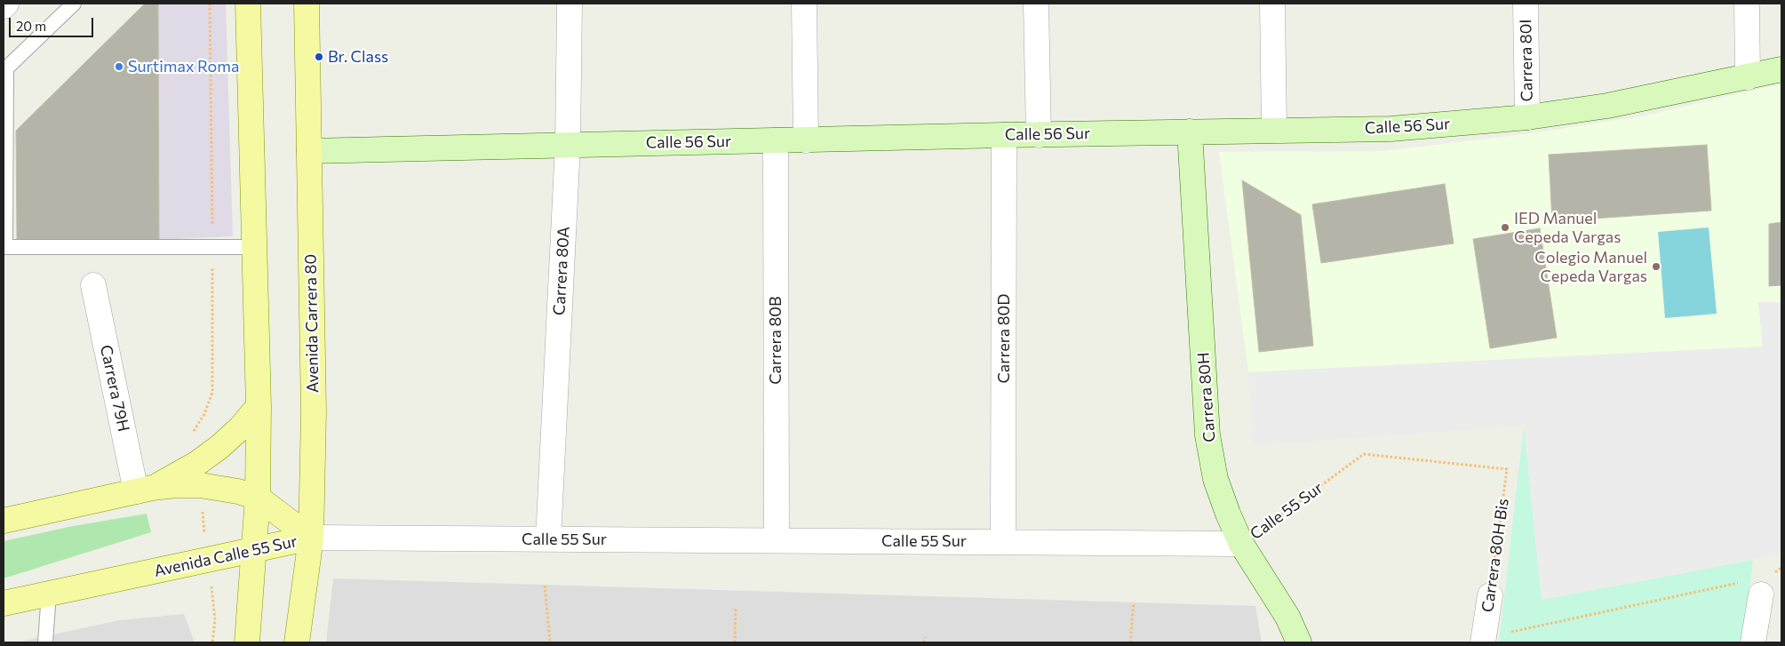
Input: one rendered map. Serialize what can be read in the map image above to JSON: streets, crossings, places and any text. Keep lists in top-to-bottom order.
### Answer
{
  "streets": {
    "main road": ["Avenida Carrera 80", "Avenida Calle 55 Sur"],
    "street": [
      "Carrera 80I",
      "Calle 56 Sur",
      "Carrera 80A",
      "Carrera 80D",
      "Carrera 80B",
      "Carrera 79H",
      "Carrera 80H",
      "Calle 55 Sur",
      "Carrera 80H Bis"
    ]
  },
  "crossings": [
    ["Carrera 80I", "Calle 56 Sur"],
    ["Calle 56 Sur", "Carrera 80A"],
    ["Calle 56 Sur", "Avenida Carrera 80"],
    ["Calle 56 Sur", "Carrera 80D"],
    ["Calle 56 Sur", "Carrera 80B"],
    ["Calle 56 Sur", "Carrera 80H"],
    ["Carrera 80A", "Calle 55 Sur"],
    ["Avenida Carrera 80", "Calle 55 Sur"],
    ["Avenida Carrera 80", "Avenida Calle 55 Sur"],
    ["Carrera 80D", "Calle 55 Sur"],
    ["Carrera 80B", "Calle 55 Sur"],
    ["Carrera 79H", "Avenida Calle 55 Sur"],
    ["Carrera 80H", "Calle 55 Sur"],
    ["Calle 55 Sur", "Carrera 80H Bis"],
    ["Calle 55 Sur", "Avenida Calle 55 Sur"]
  ],
  "places": [
    "Br. Class",
    "Surtimax Roma",
    "IED Manuel Cepeda Vargas",
    "Colegio Manuel Cepeda Vargas"
  ],
  "scale_bar": "20 m"
}
